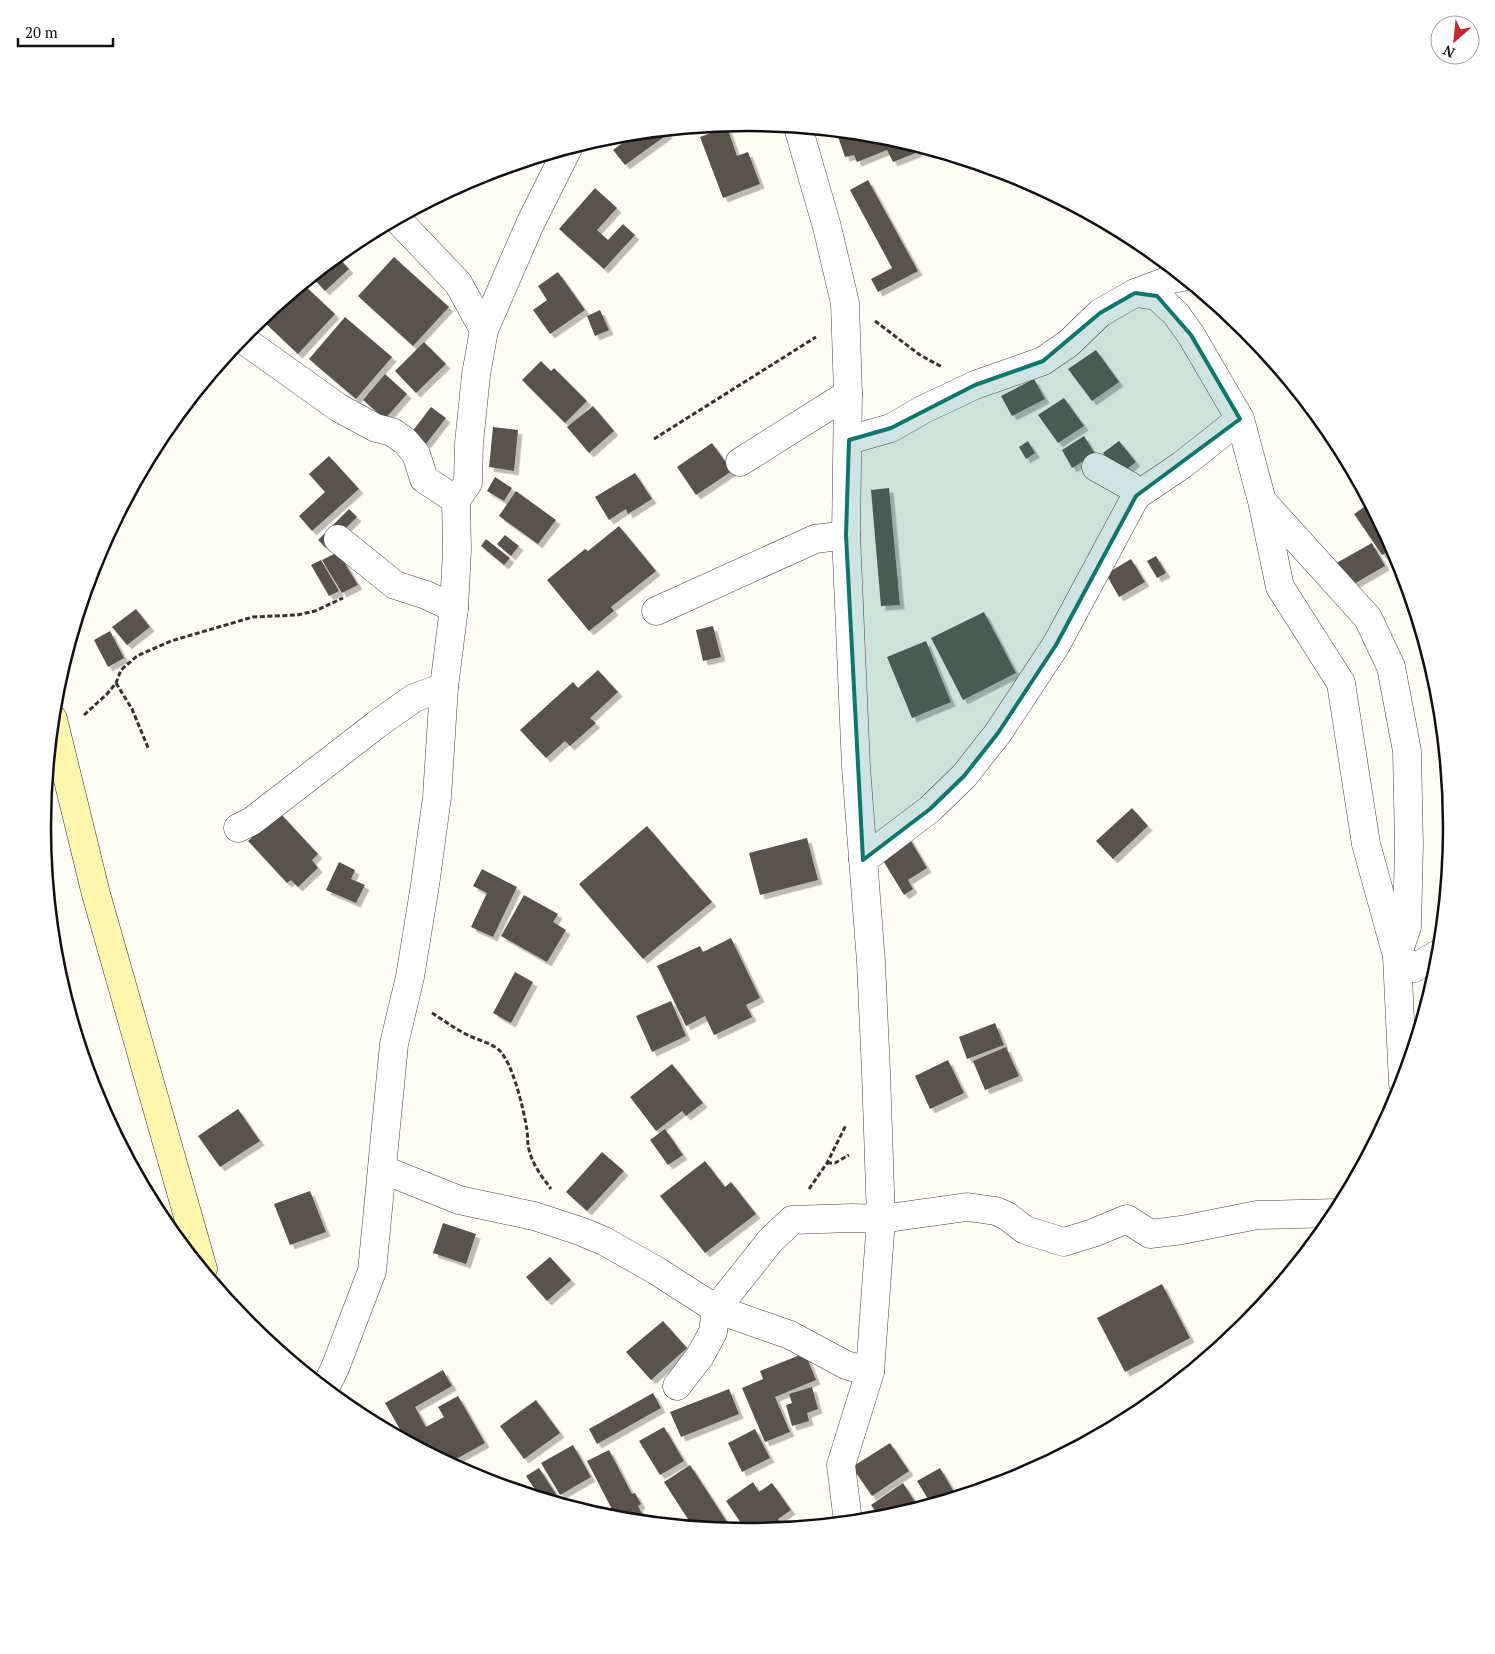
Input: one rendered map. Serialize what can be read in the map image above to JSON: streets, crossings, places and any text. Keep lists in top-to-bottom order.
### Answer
{
  "scale_bar": "20 m",
  "north": "bottom left"
}
